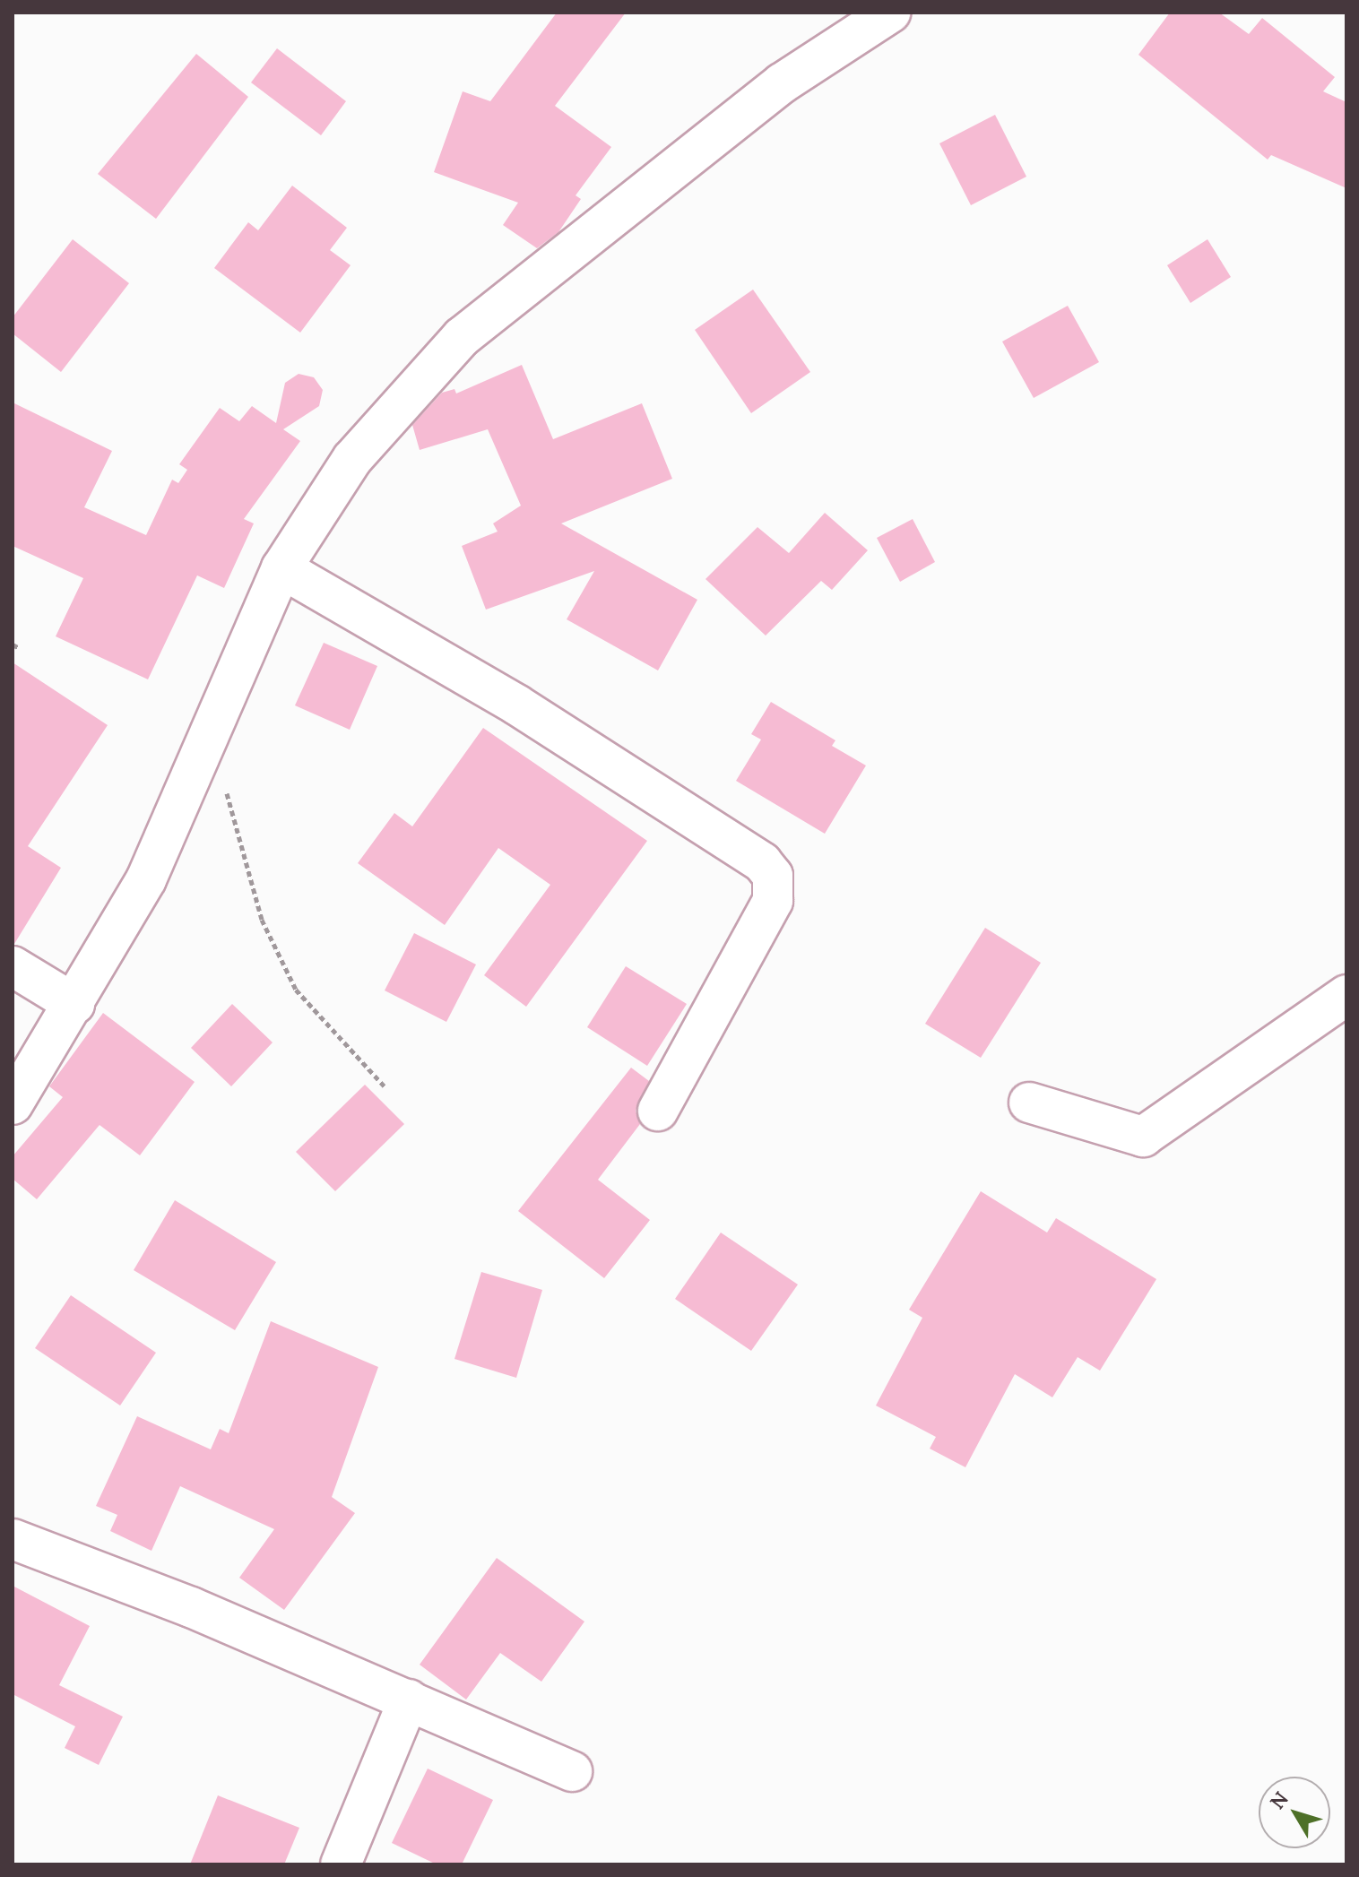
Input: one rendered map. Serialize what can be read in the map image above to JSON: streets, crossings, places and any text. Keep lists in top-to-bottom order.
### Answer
{
  "north": "top left"
}
